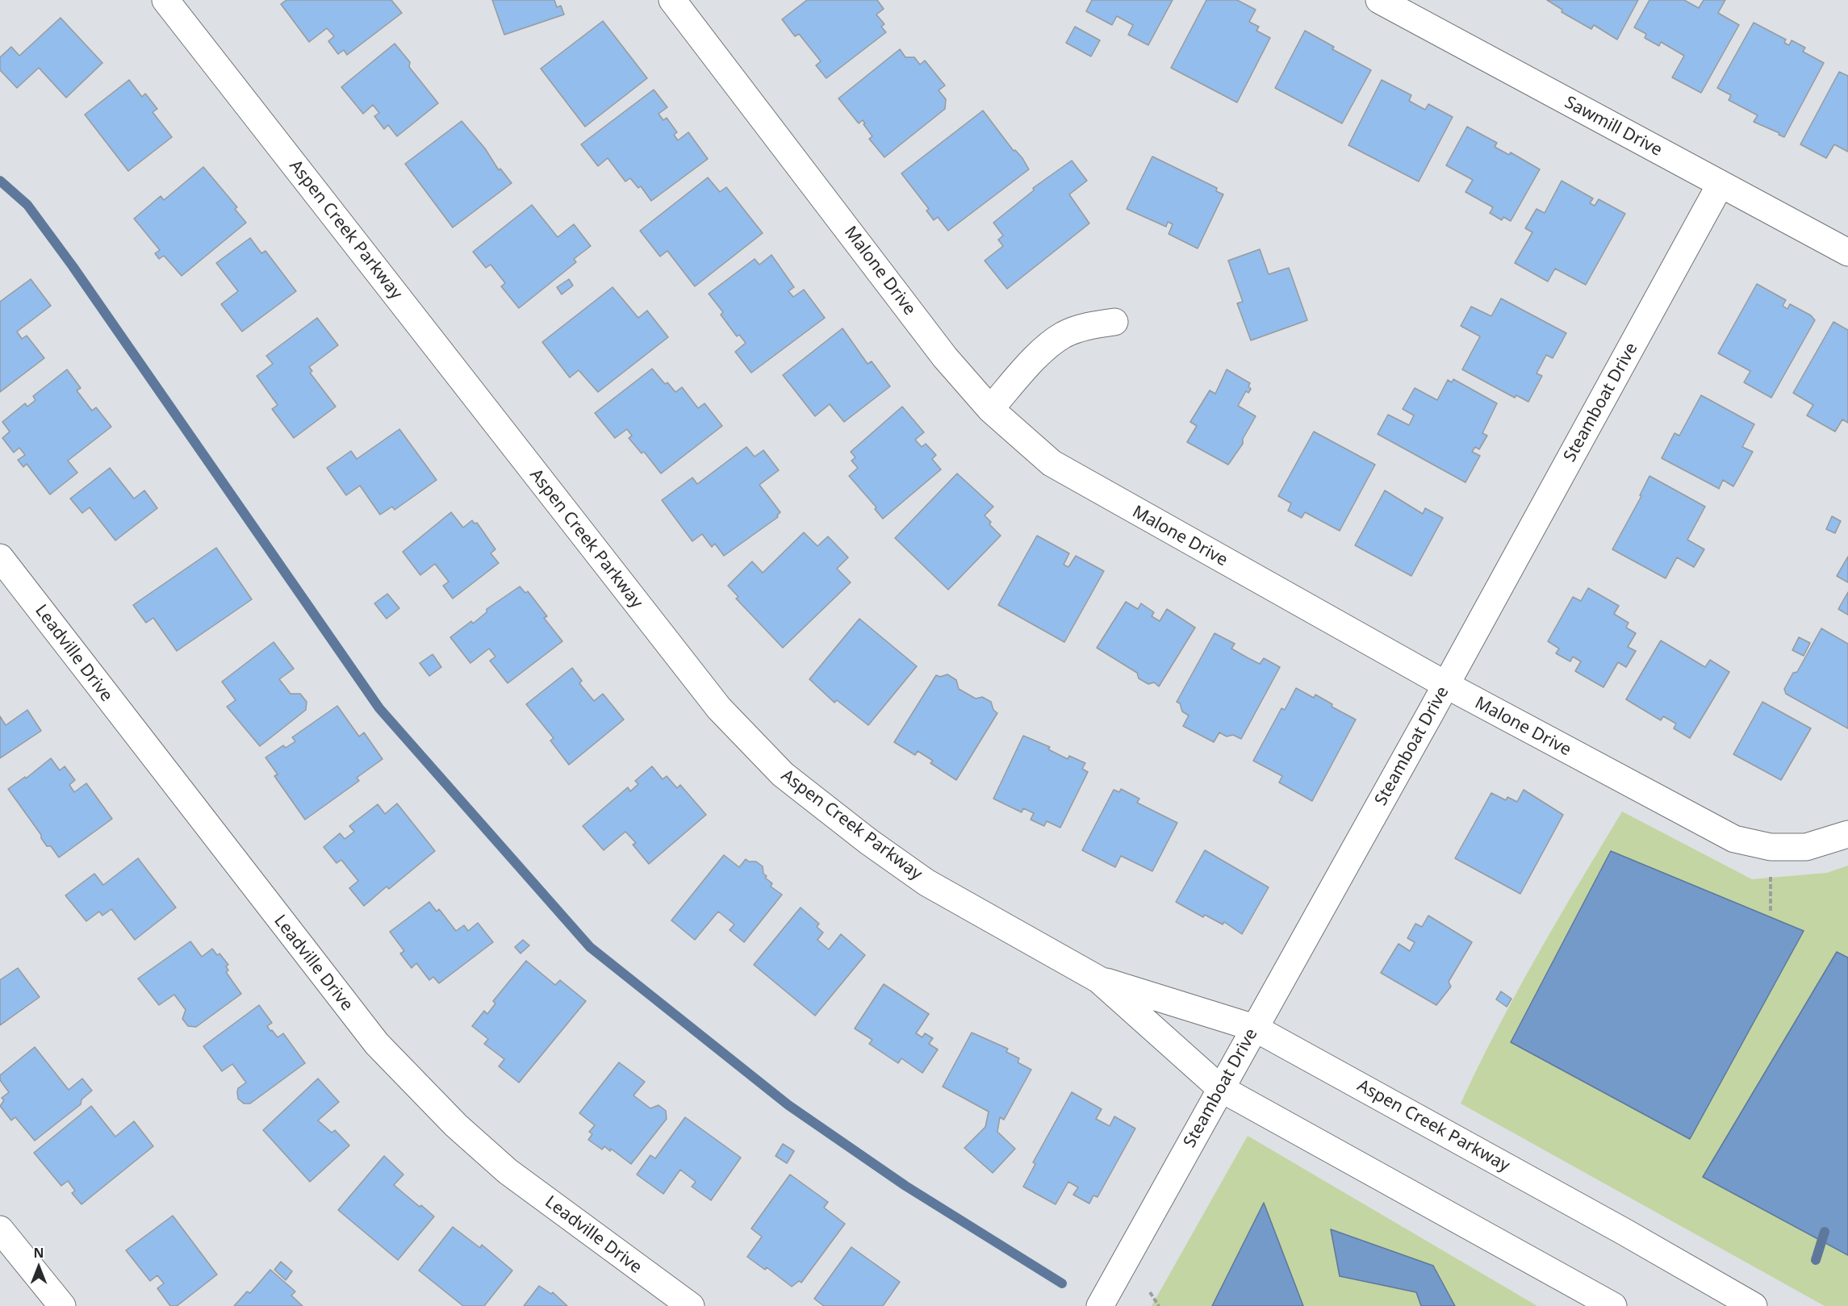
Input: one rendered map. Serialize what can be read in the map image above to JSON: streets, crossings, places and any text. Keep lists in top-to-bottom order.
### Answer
{
  "streets": {
    "street": [
      "Sawmill Drive",
      "Aspen Creek Parkway",
      "Malone Drive",
      "Steamboat Drive",
      "Leadville Drive"
    ]
  },
  "crossings": [
    ["Sawmill Drive", "Steamboat Drive"],
    ["Aspen Creek Parkway", "Steamboat Drive"],
    ["Malone Drive", "Steamboat Drive"]
  ],
  "north": "top"
}
